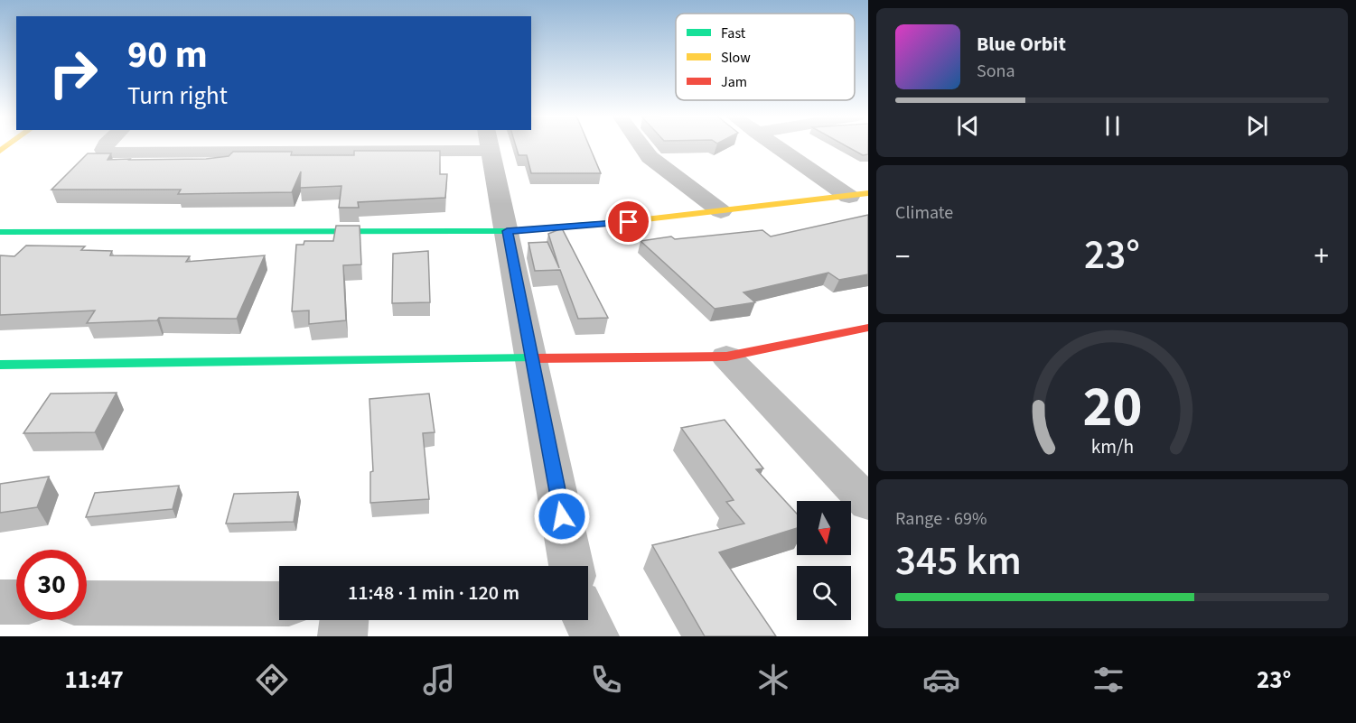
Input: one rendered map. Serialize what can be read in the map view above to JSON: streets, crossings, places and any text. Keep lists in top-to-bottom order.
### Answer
{
  "legend": ["Fast", "Slow", "Jam"],
  "north": "bottom",
  "page": {
    "turn": ["90 m", "Turn right"],
    "song": ["Blue Orbit", "Sona"],
    "tile": [
      "Climate",
      ["Range · 69%", "345 km"]
    ],
    "heat": ["−", "23°", "+"],
    "limit": "30",
    "trip": "11:48 · 1 min · 120 m",
    "tabs": ["11:47", "23°"],
    "gauge": ["20", "km/h"]
  }
}
